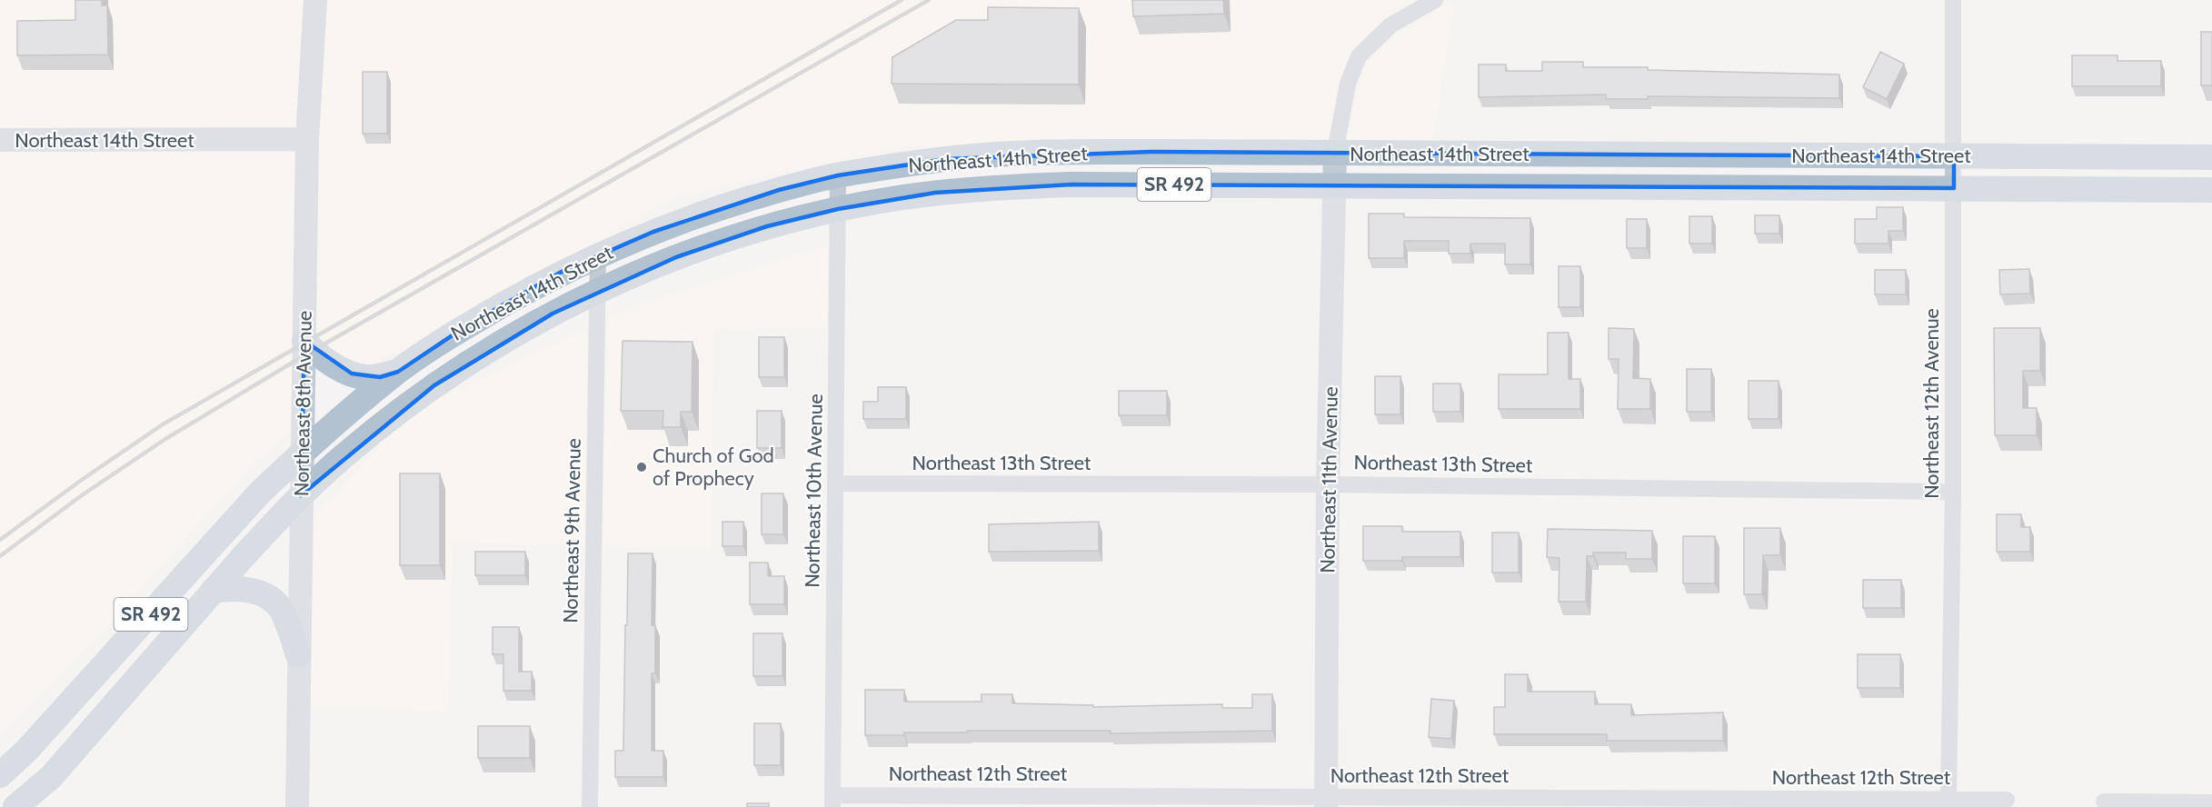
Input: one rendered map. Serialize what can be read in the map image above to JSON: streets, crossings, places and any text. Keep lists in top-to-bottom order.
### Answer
{
  "streets": {
    "main road": ["Northeast 14th Street", "SR 492"],
    "street": [
      "Northeast 8th Avenue",
      "Northeast 12th Avenue",
      "Northeast 13th Street",
      "Northeast 11th Avenue",
      "Northeast 10th Avenue",
      "Northeast 9th Avenue",
      "Northeast 12th Street"
    ]
  },
  "crossings": [
    ["Northeast 14th Street", "Northeast 8th Avenue"],
    ["Northeast 14th Street", "Northeast 12th Avenue"],
    ["Northeast 14th Street", "Northeast 11th Avenue"],
    ["Northeast 14th Street", "Northeast 10th Avenue"],
    ["Northeast 14th Street", "Northeast 9th Avenue"],
    ["Northeast 12th Avenue", "Northeast 13th Street"],
    ["Northeast 12th Avenue", "Northeast 12th Street"],
    ["Northeast 13th Street", "Northeast 11th Avenue"],
    ["Northeast 13th Street", "Northeast 10th Avenue"],
    ["Northeast 11th Avenue", "Northeast 12th Street"],
    ["Northeast 10th Avenue", "Northeast 12th Street"]
  ],
  "places": ["Church of God of Prophecy"]
}
